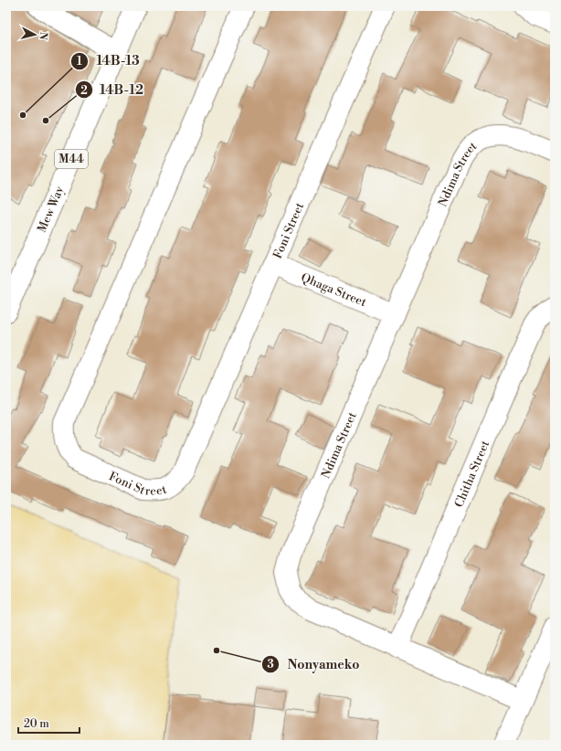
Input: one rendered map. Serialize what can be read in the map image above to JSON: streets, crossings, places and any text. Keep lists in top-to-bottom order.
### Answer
{
  "streets": {
    "street": [
      "M44",
      "Ndima Street",
      "Mew Way",
      "Foni Street",
      "Qhaga Street",
      "Chitha Street"
    ]
  },
  "crossings": [
    ["Ndima Street", "Qhaga Street"],
    ["Ndima Street", "Chitha Street"],
    ["Foni Street", "Qhaga Street"]
  ],
  "places": ["14B-13", "14B-12", "Nonyameko"],
  "scale_bar": "20 m",
  "north": "right"
}
